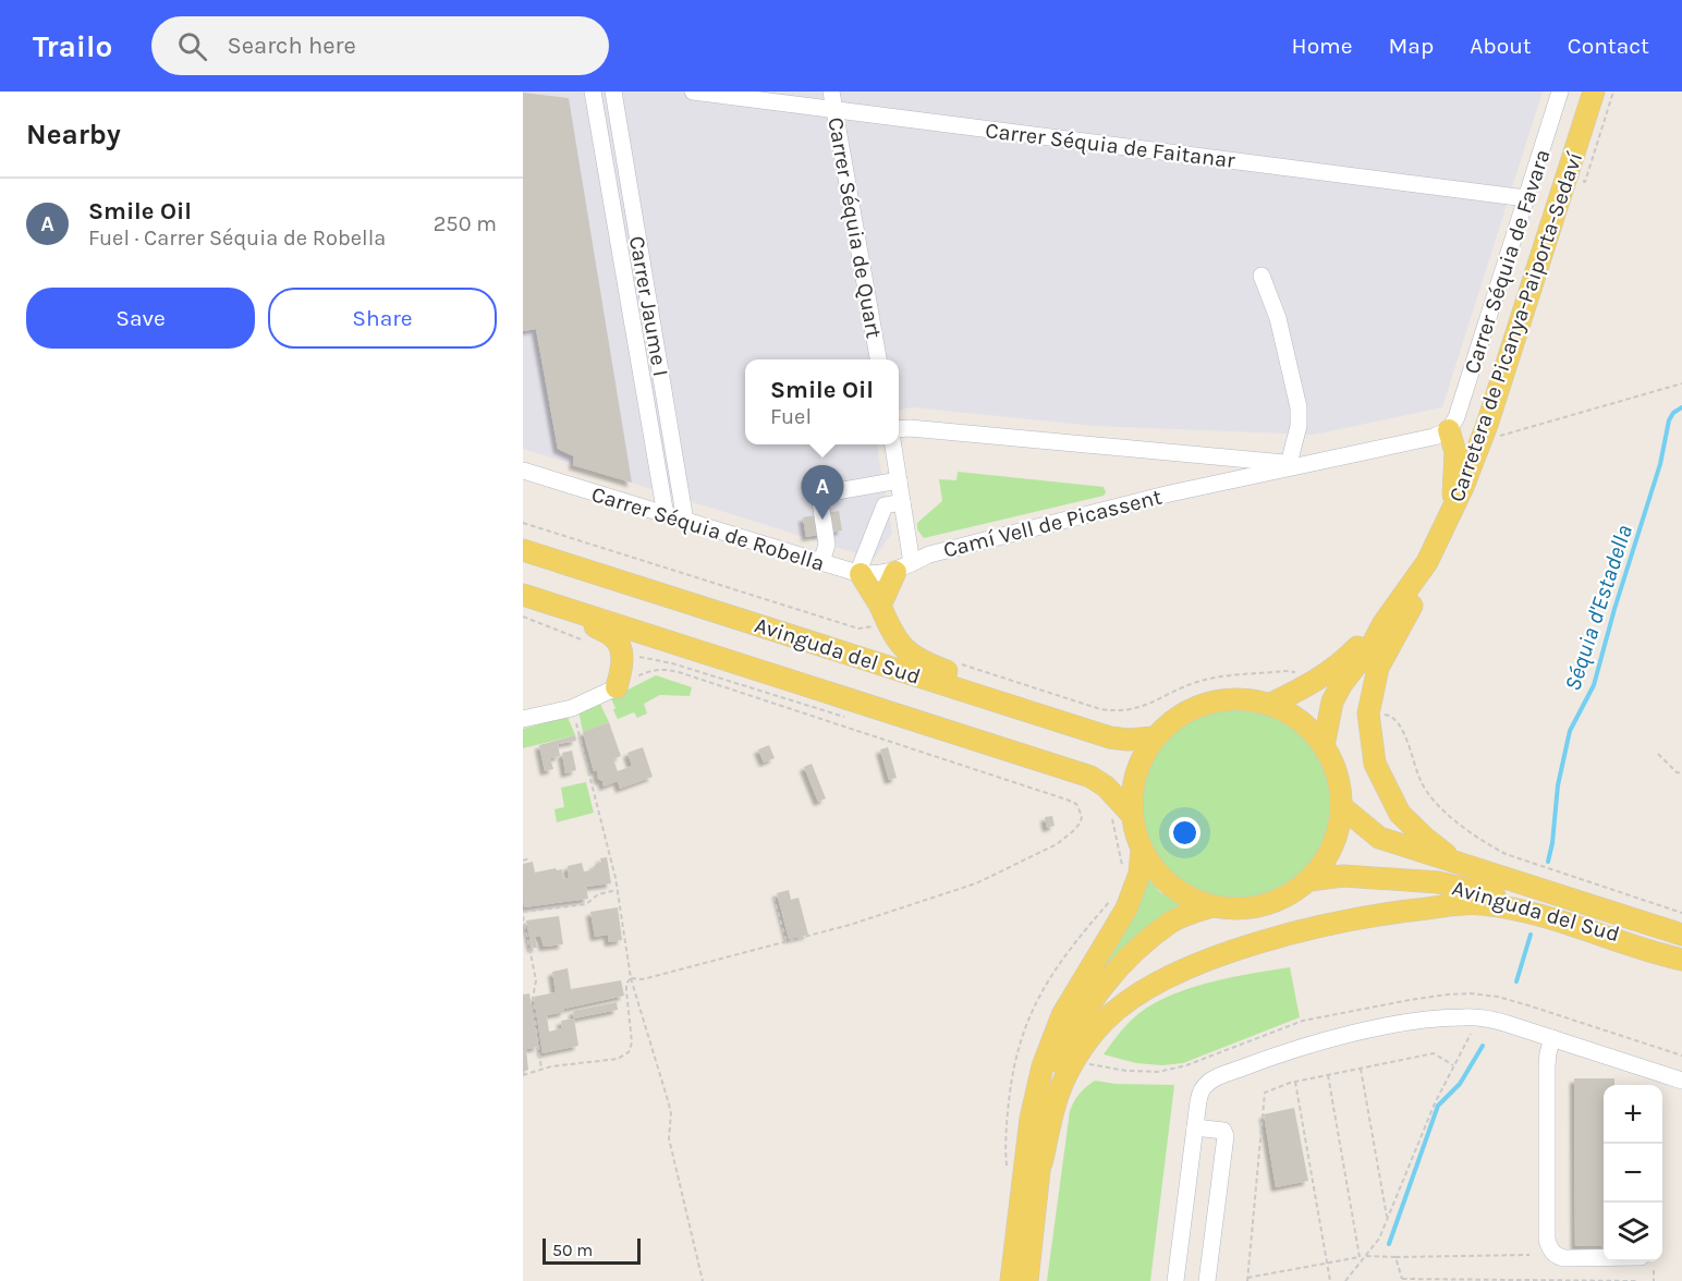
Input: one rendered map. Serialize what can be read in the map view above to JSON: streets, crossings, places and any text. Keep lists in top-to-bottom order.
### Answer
{
  "streets": {
    "main road": ["Carretera de Picanya-Paiporta-Sedaví", "Avinguda del Sud"],
    "street": [
      "Carrer Séquia de Faitanar",
      "Carrer Séquia de Quart",
      "Carrer Séquia de Favara",
      "Carrer Jaume I",
      "Camí Vell de Picassent",
      "Carrer Séquia de Robella"
    ]
  },
  "crossings": [
    ["Carrer Séquia de Faitanar", "Carrer Séquia de Quart"],
    ["Carrer Séquia de Faitanar", "Carrer Séquia de Favara"],
    ["Carrer Séquia de Favara", "Camí Vell de Picassent"],
    ["Carrer Jaume I", "Carrer Séquia de Robella"],
    ["Carretera de Picanya-Paiporta-Sedaví", "Avinguda del Sud"],
    ["Camí Vell de Picassent", "Carrer Séquia de Robella"]
  ],
  "water": ["Séquia d'Estadella"],
  "scale_bar": "50 m",
  "page": {
    "header": "Trailo",
    "search": "Search here",
    "nav": [
      "Home",
      "Map",
      "About",
      "Contact"
    ],
    "heading": "Nearby",
    "list": [
      {
        "mark": "A",
        "name": "Smile Oil",
        "note": "Fuel · Carrer Séquia de Robella",
        "value": "250 m"
      }
    ],
    "buttons": ["Save", "Share"],
    "popup": ["Smile Oil", "Fuel"],
    "pins": "A",
    "map_buttons": ["+", "−"],
    "scale": "50 m"
  }
}
